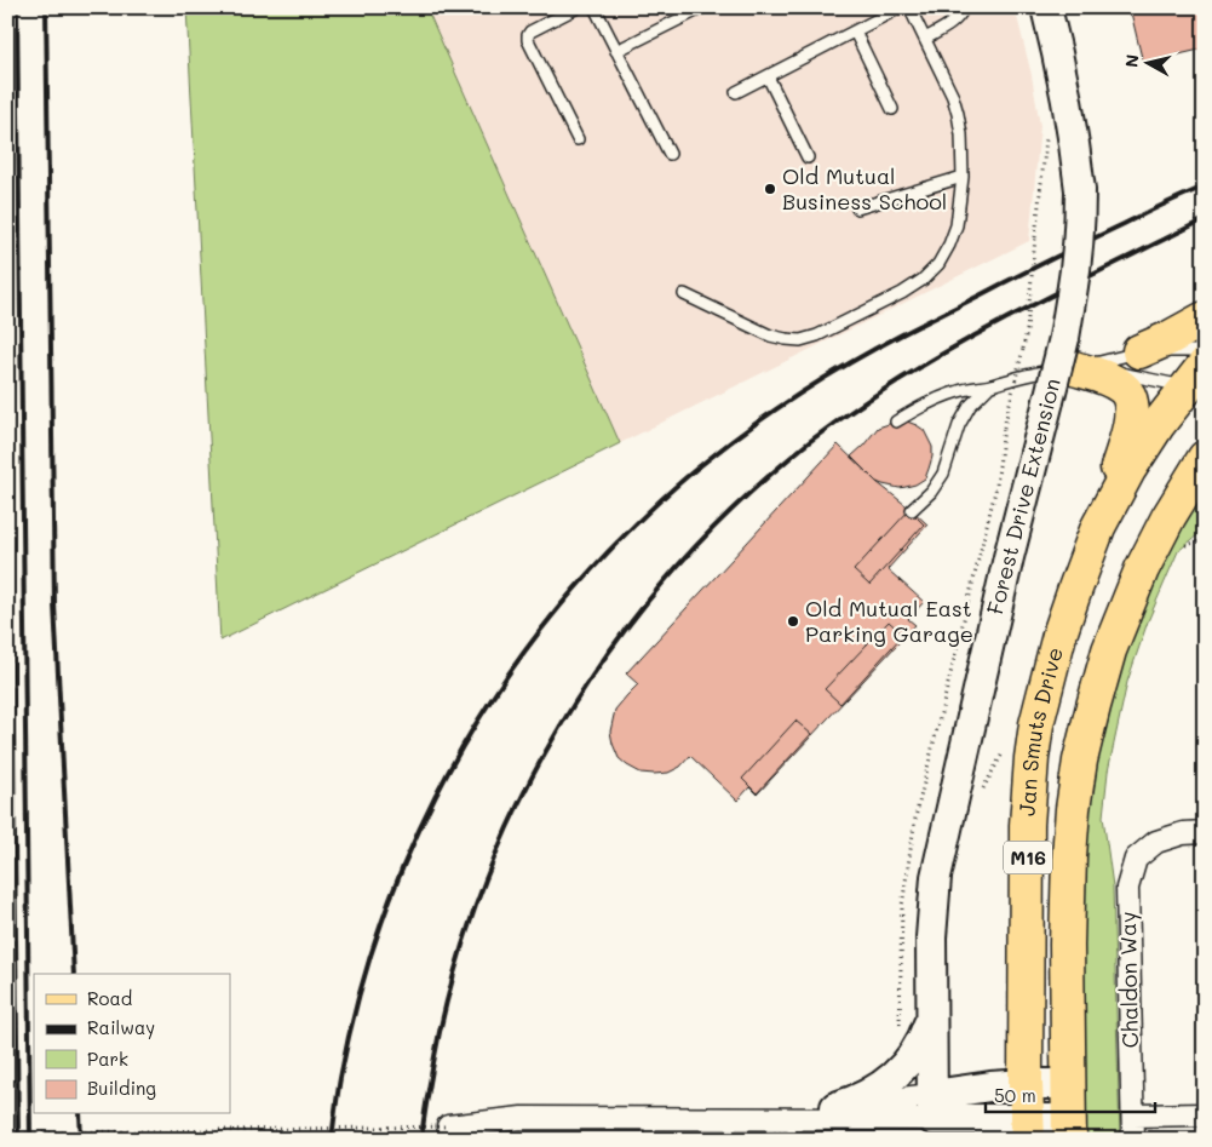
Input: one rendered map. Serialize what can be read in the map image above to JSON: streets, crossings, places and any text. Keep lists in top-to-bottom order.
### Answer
{
  "streets": {
    "main road": ["Jan Smuts Drive", "M16"],
    "street": ["Forest Drive Extension", "Chaldon Way"]
  },
  "places": ["Old Mutual Business School", "Old Mutual East Parking Garage"],
  "legend": [
    "Road",
    "Railway",
    "Park",
    "Building"
  ],
  "scale_bar": "50 m",
  "north": "left"
}
